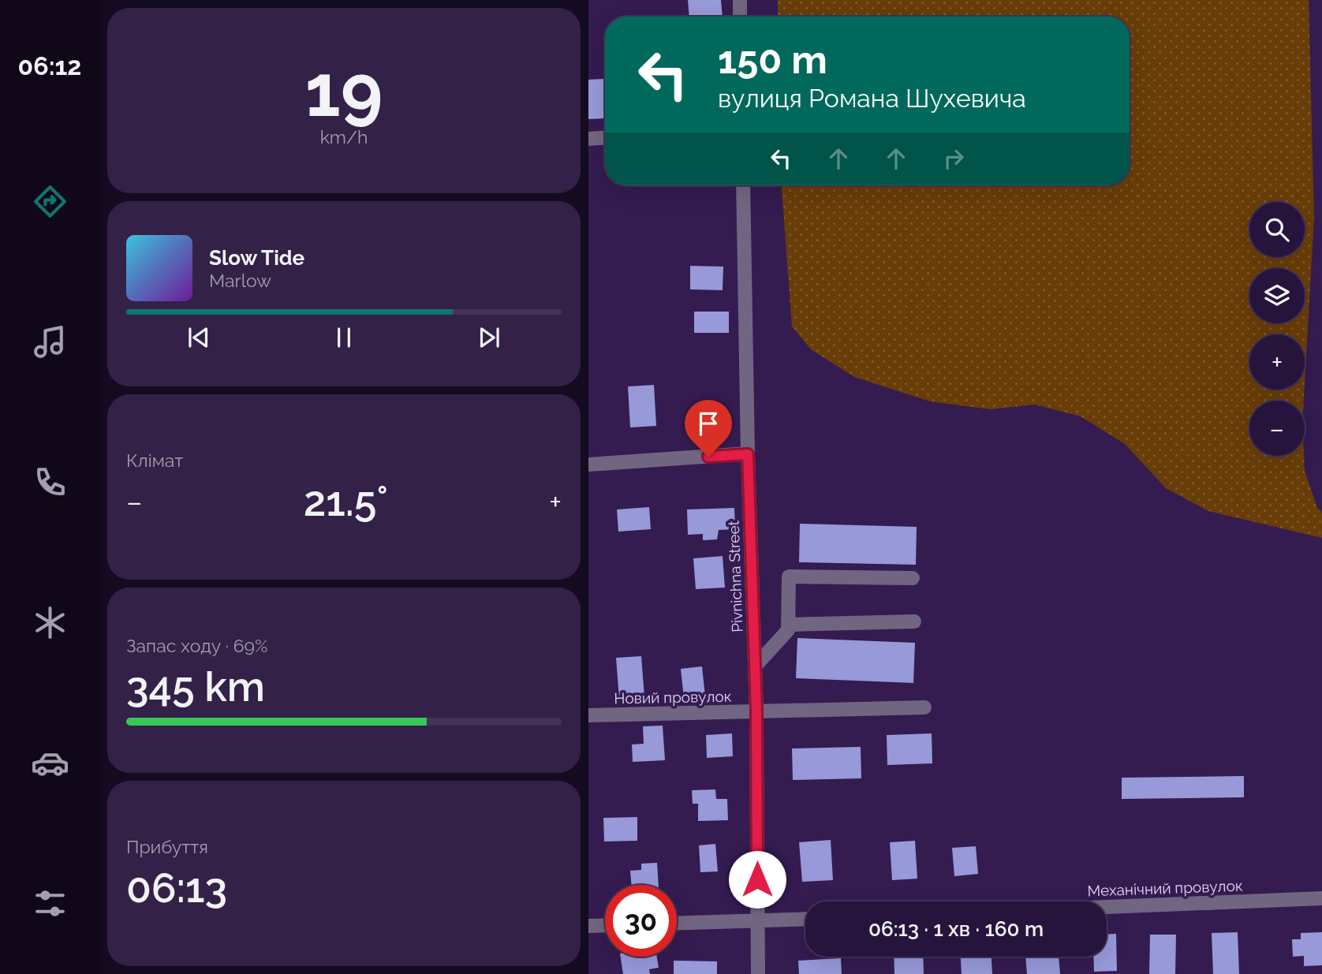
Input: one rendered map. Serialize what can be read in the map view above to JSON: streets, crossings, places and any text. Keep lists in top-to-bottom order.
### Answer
{
  "streets": {
    "street": ["Pivnichna Street", "Новий провулок", "Механічний провулок"]
  },
  "crossings": [
    ["Pivnichna Street", "Новий провулок"]
  ],
  "page": {
    "tabs": "06:12",
    "tile": [
      ["19", "km/h"],
      "Клімат",
      ["Запас ходу · 69%", "345 km"],
      ["Прибуття", "06:13"]
    ],
    "turn": ["150 m", "вулиця Романа Шухевича"],
    "map_buttons": ["+", "−"],
    "song": ["Slow Tide", "Marlow"],
    "heat": ["−", "21.5°", "+"],
    "limit": "30",
    "trip": "06:13 · 1 хв · 160 m"
  }
}
